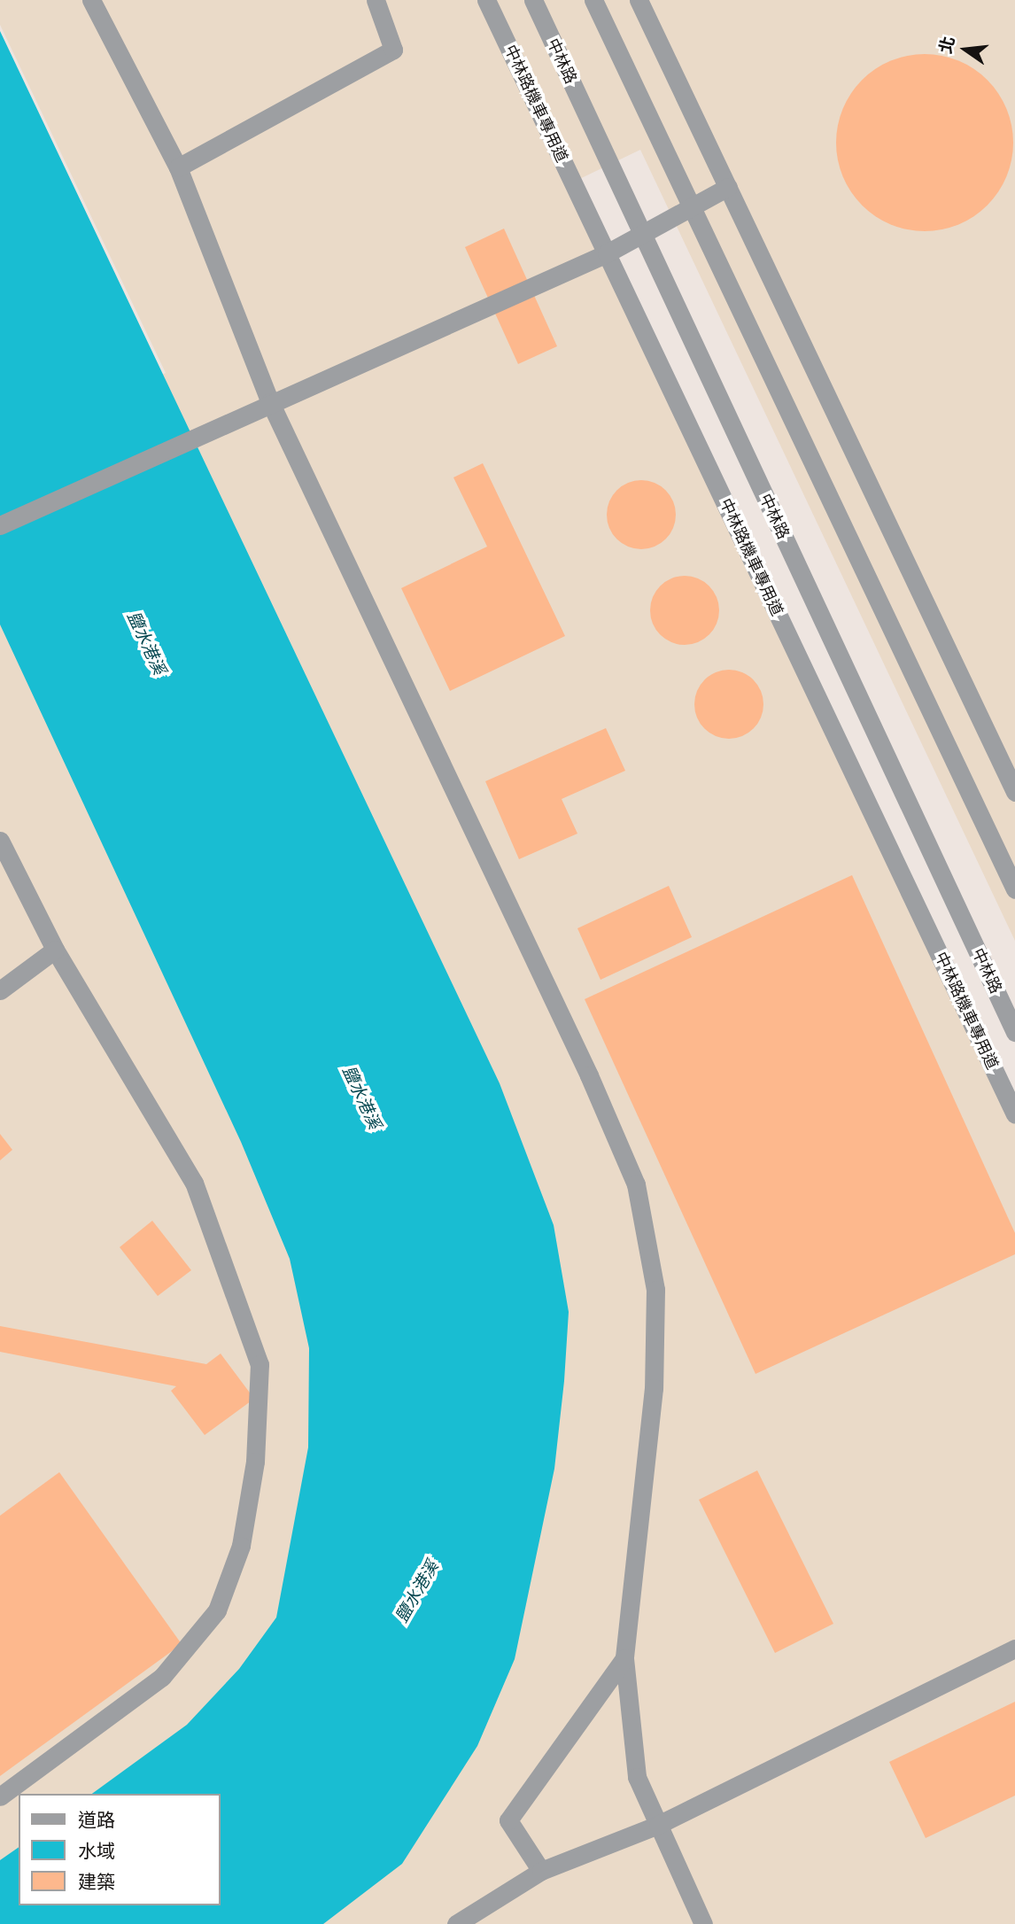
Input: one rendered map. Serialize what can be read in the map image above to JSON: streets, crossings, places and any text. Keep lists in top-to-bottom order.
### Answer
{
  "streets": {
    "street": ["中林路", "中林路機車專用道"]
  },
  "water": ["鹽水港溪"],
  "legend": ["道路", "水域", "建築"],
  "north": "left"
}
